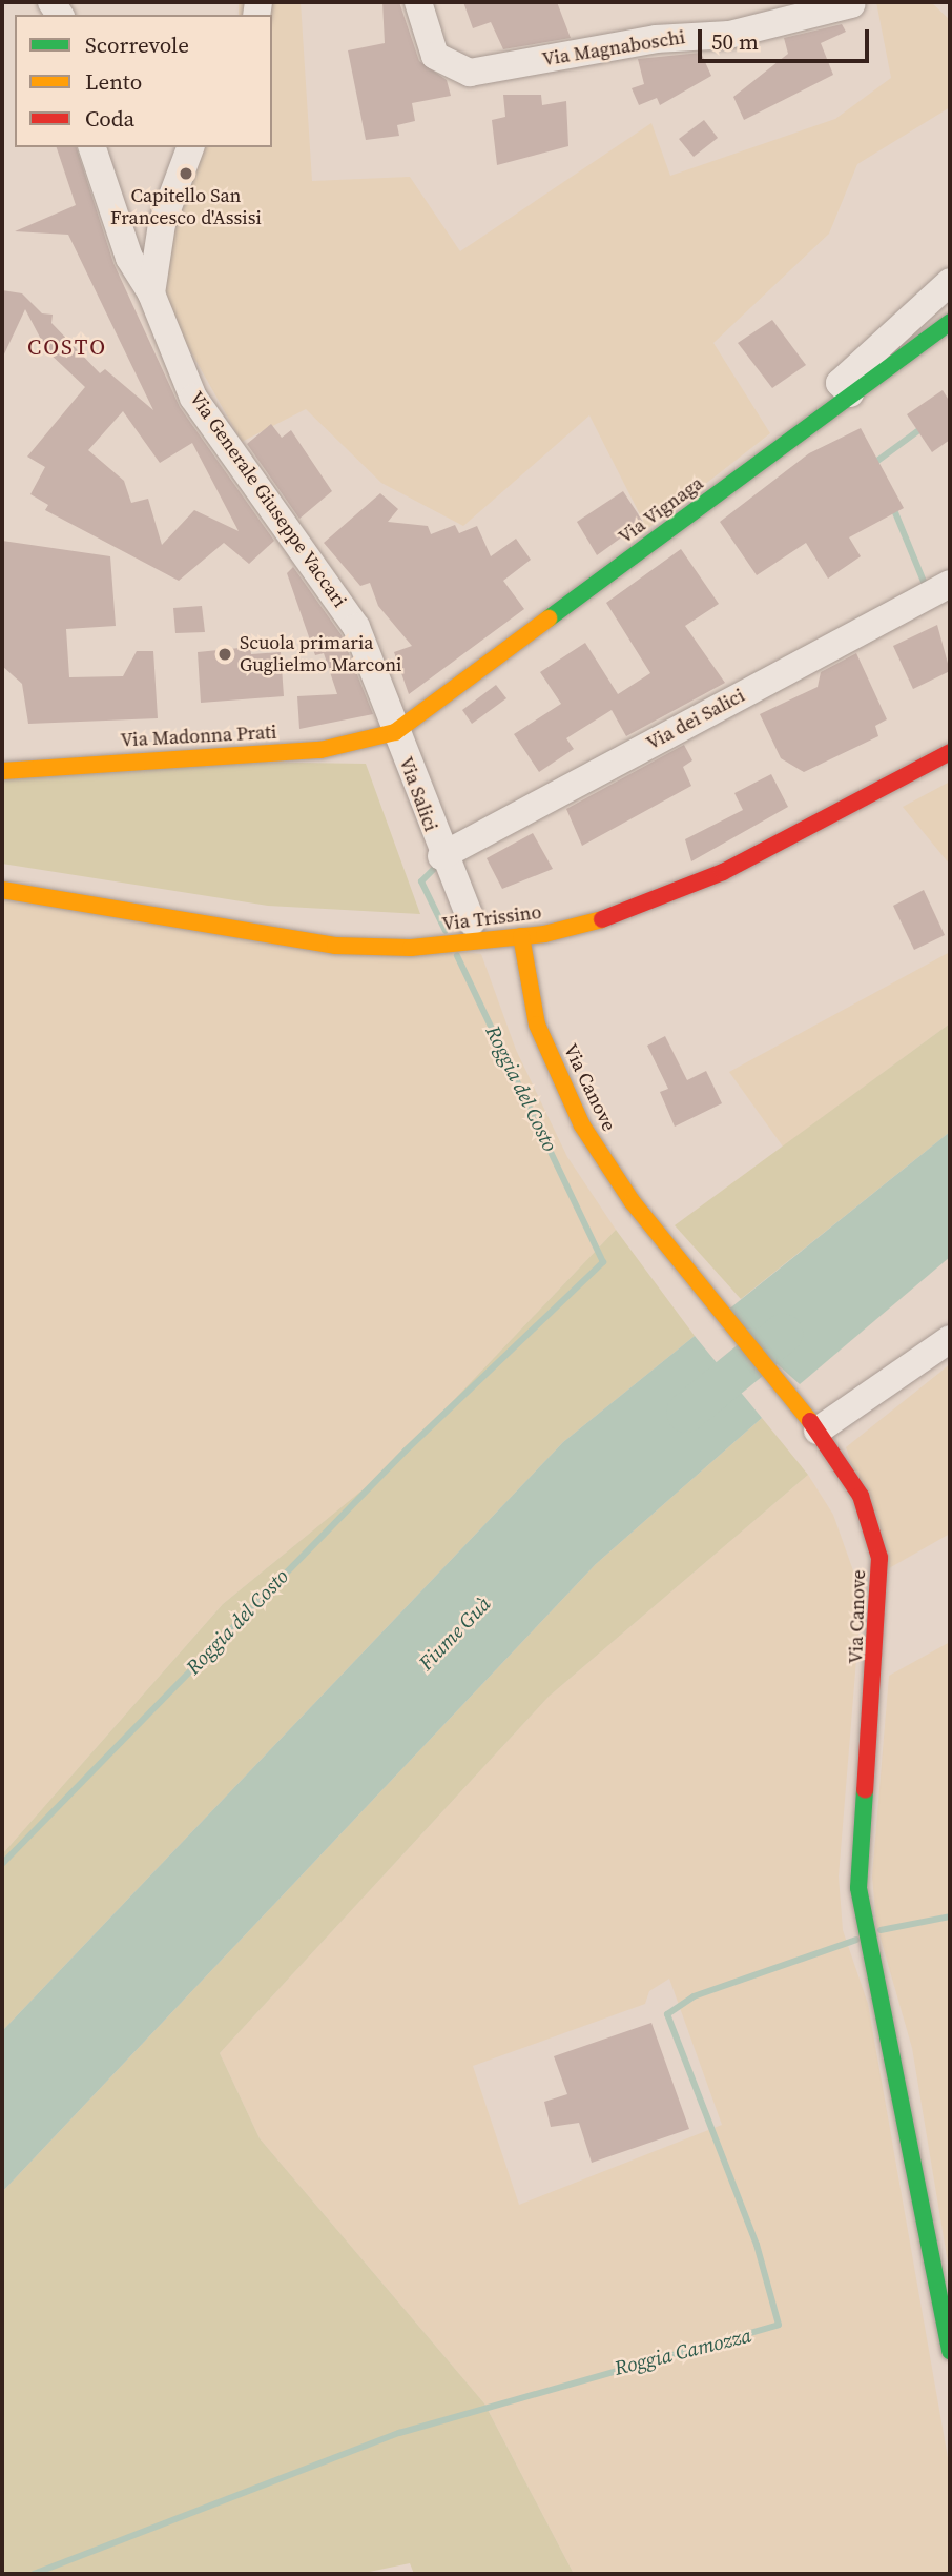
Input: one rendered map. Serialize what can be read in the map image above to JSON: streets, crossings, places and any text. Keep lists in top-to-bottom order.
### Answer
{
  "streets": {
    "street": [
      "Via Magnaboschi",
      "Via Generale Giuseppe Vaccari",
      "Via Vignaga",
      "Via dei Salici",
      "Via Madonna Prati",
      "Via Salici",
      "Via Trissino",
      "Via Canove"
    ]
  },
  "crossings": [
    ["Via Generale Giuseppe Vaccari", "Via Vignaga"],
    ["Via Generale Giuseppe Vaccari", "Via Madonna Prati"],
    ["Via Generale Giuseppe Vaccari", "Via Salici"],
    ["Via Vignaga", "Via Madonna Prati"],
    ["Via Vignaga", "Via Salici"],
    ["Via dei Salici", "Via Salici"],
    ["Via Madonna Prati", "Via Salici"],
    ["Via Trissino", "Via Canove"]
  ],
  "districts": ["COSTO"],
  "water": ["Roggia del Costo", "Fiume Guà", "Roggia Camozza"],
  "places": ["Capitello San Francesco d'Assisi", "Scuola primaria Guglielmo Marconi"],
  "legend": ["Scorrevole", "Lento", "Coda"],
  "scale_bar": "50 m"
}
